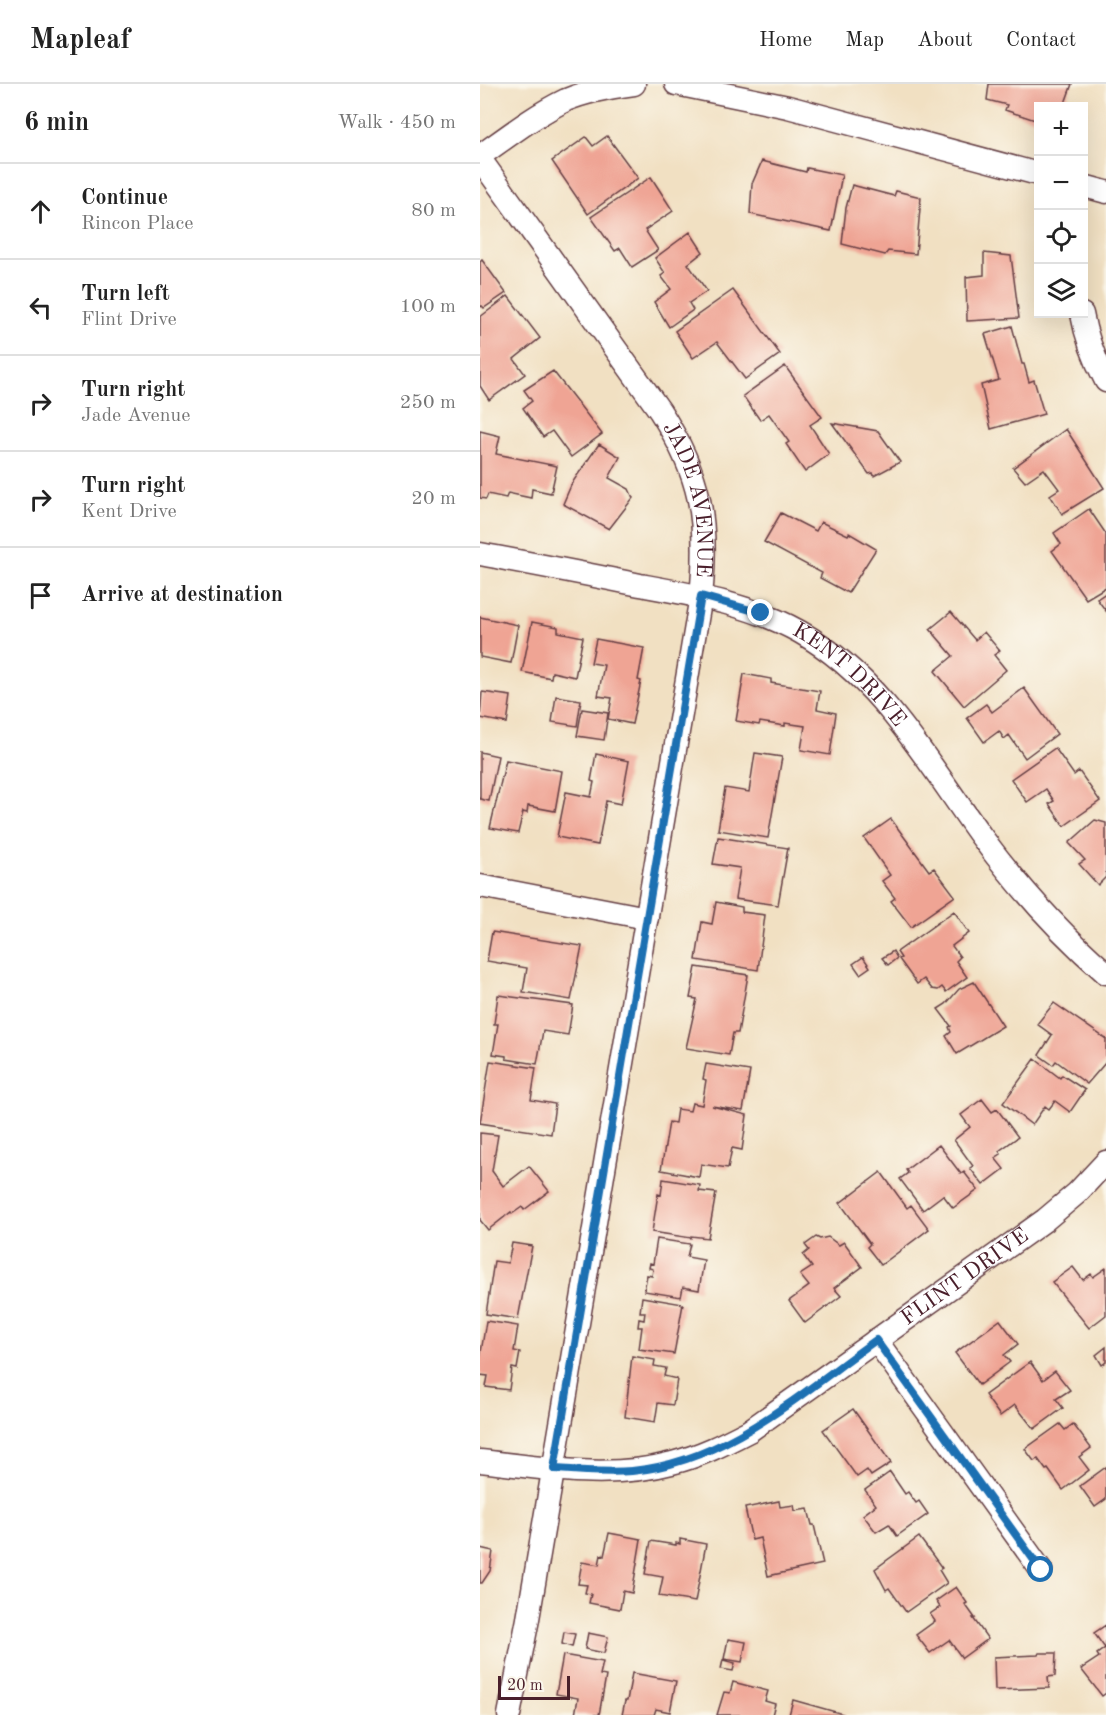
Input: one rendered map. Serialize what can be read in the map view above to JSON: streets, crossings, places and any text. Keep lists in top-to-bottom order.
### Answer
{
  "streets": {
    "street": ["JADE AVENUE", "KENT DRIVE", "FLINT DRIVE"]
  },
  "crossings": [
    ["JADE AVENUE", "KENT DRIVE"],
    ["JADE AVENUE", "FLINT DRIVE"]
  ],
  "scale_bar": "20 m",
  "page": {
    "header": "Mapleaf",
    "nav": [
      "Home",
      "Map",
      "About",
      "Contact"
    ],
    "heading": ["6 min", "Walk · 450 m"],
    "map_buttons": ["+", "−"],
    "list": [
      ["Continue", "Rincon Place", "80 m"],
      ["Turn left", "Flint Drive", "100 m"],
      ["Turn right", "Jade Avenue", "250 m"],
      ["Turn right", "Kent Drive", "20 m"],
      "Arrive at destination"
    ],
    "scale": "20 m"
  }
}
